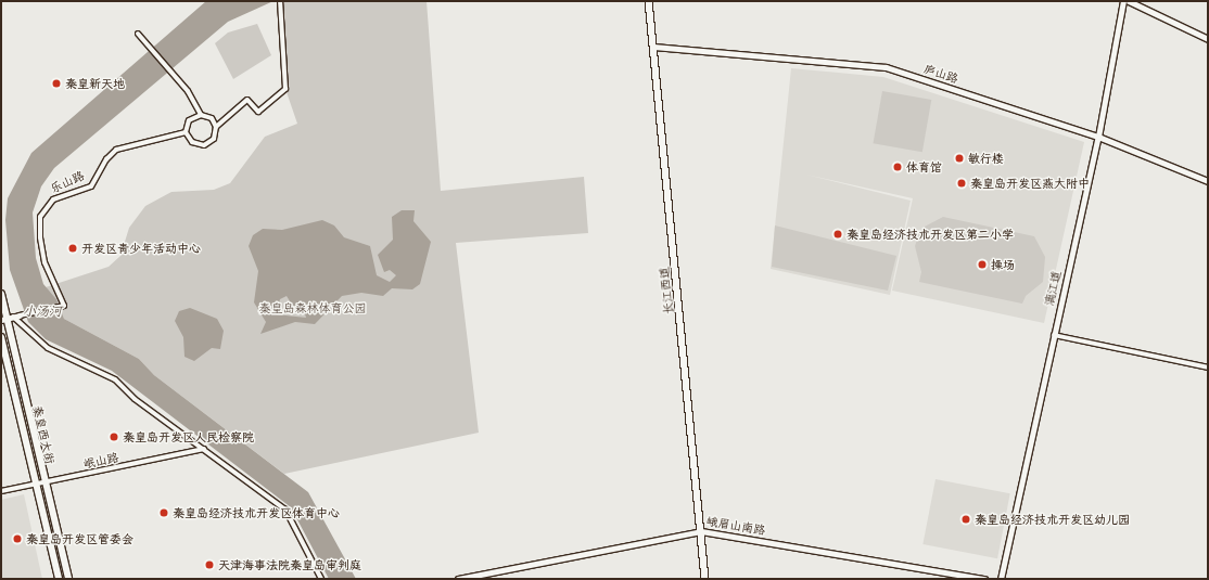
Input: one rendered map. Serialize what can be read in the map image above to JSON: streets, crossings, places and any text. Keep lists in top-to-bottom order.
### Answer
{
  "streets": {
    "main road": ["长江西道", "秦皇西大街"],
    "street": [
      "庐山路",
      "乐山路",
      "漓江道",
      "岷山路",
      "峨眉山南路"
    ]
  },
  "crossings": [
    ["庐山路", "漓江道"],
    ["庐山路", "长江西道"],
    ["乐山路", "秦皇西大街"],
    ["长江西道", "峨眉山南路"],
    ["秦皇西大街", "岷山路"]
  ],
  "water": ["小汤河"],
  "parks": ["秦皇岛森林体育公园"],
  "places": [
    "秦皇新天地",
    "敏行楼",
    "体育馆",
    "秦皇岛开发区燕大附中",
    "秦皇岛经济技术开发区第二小学",
    "开发区青少年活动中心",
    "操场",
    "秦皇岛开发区人民检察院",
    "秦皇岛经济技术开发区体育中心",
    "秦皇岛经济技术开发区幼儿园",
    "秦皇岛开发区管委会",
    "天津海事法院秦皇岛审判庭"
  ]
}
